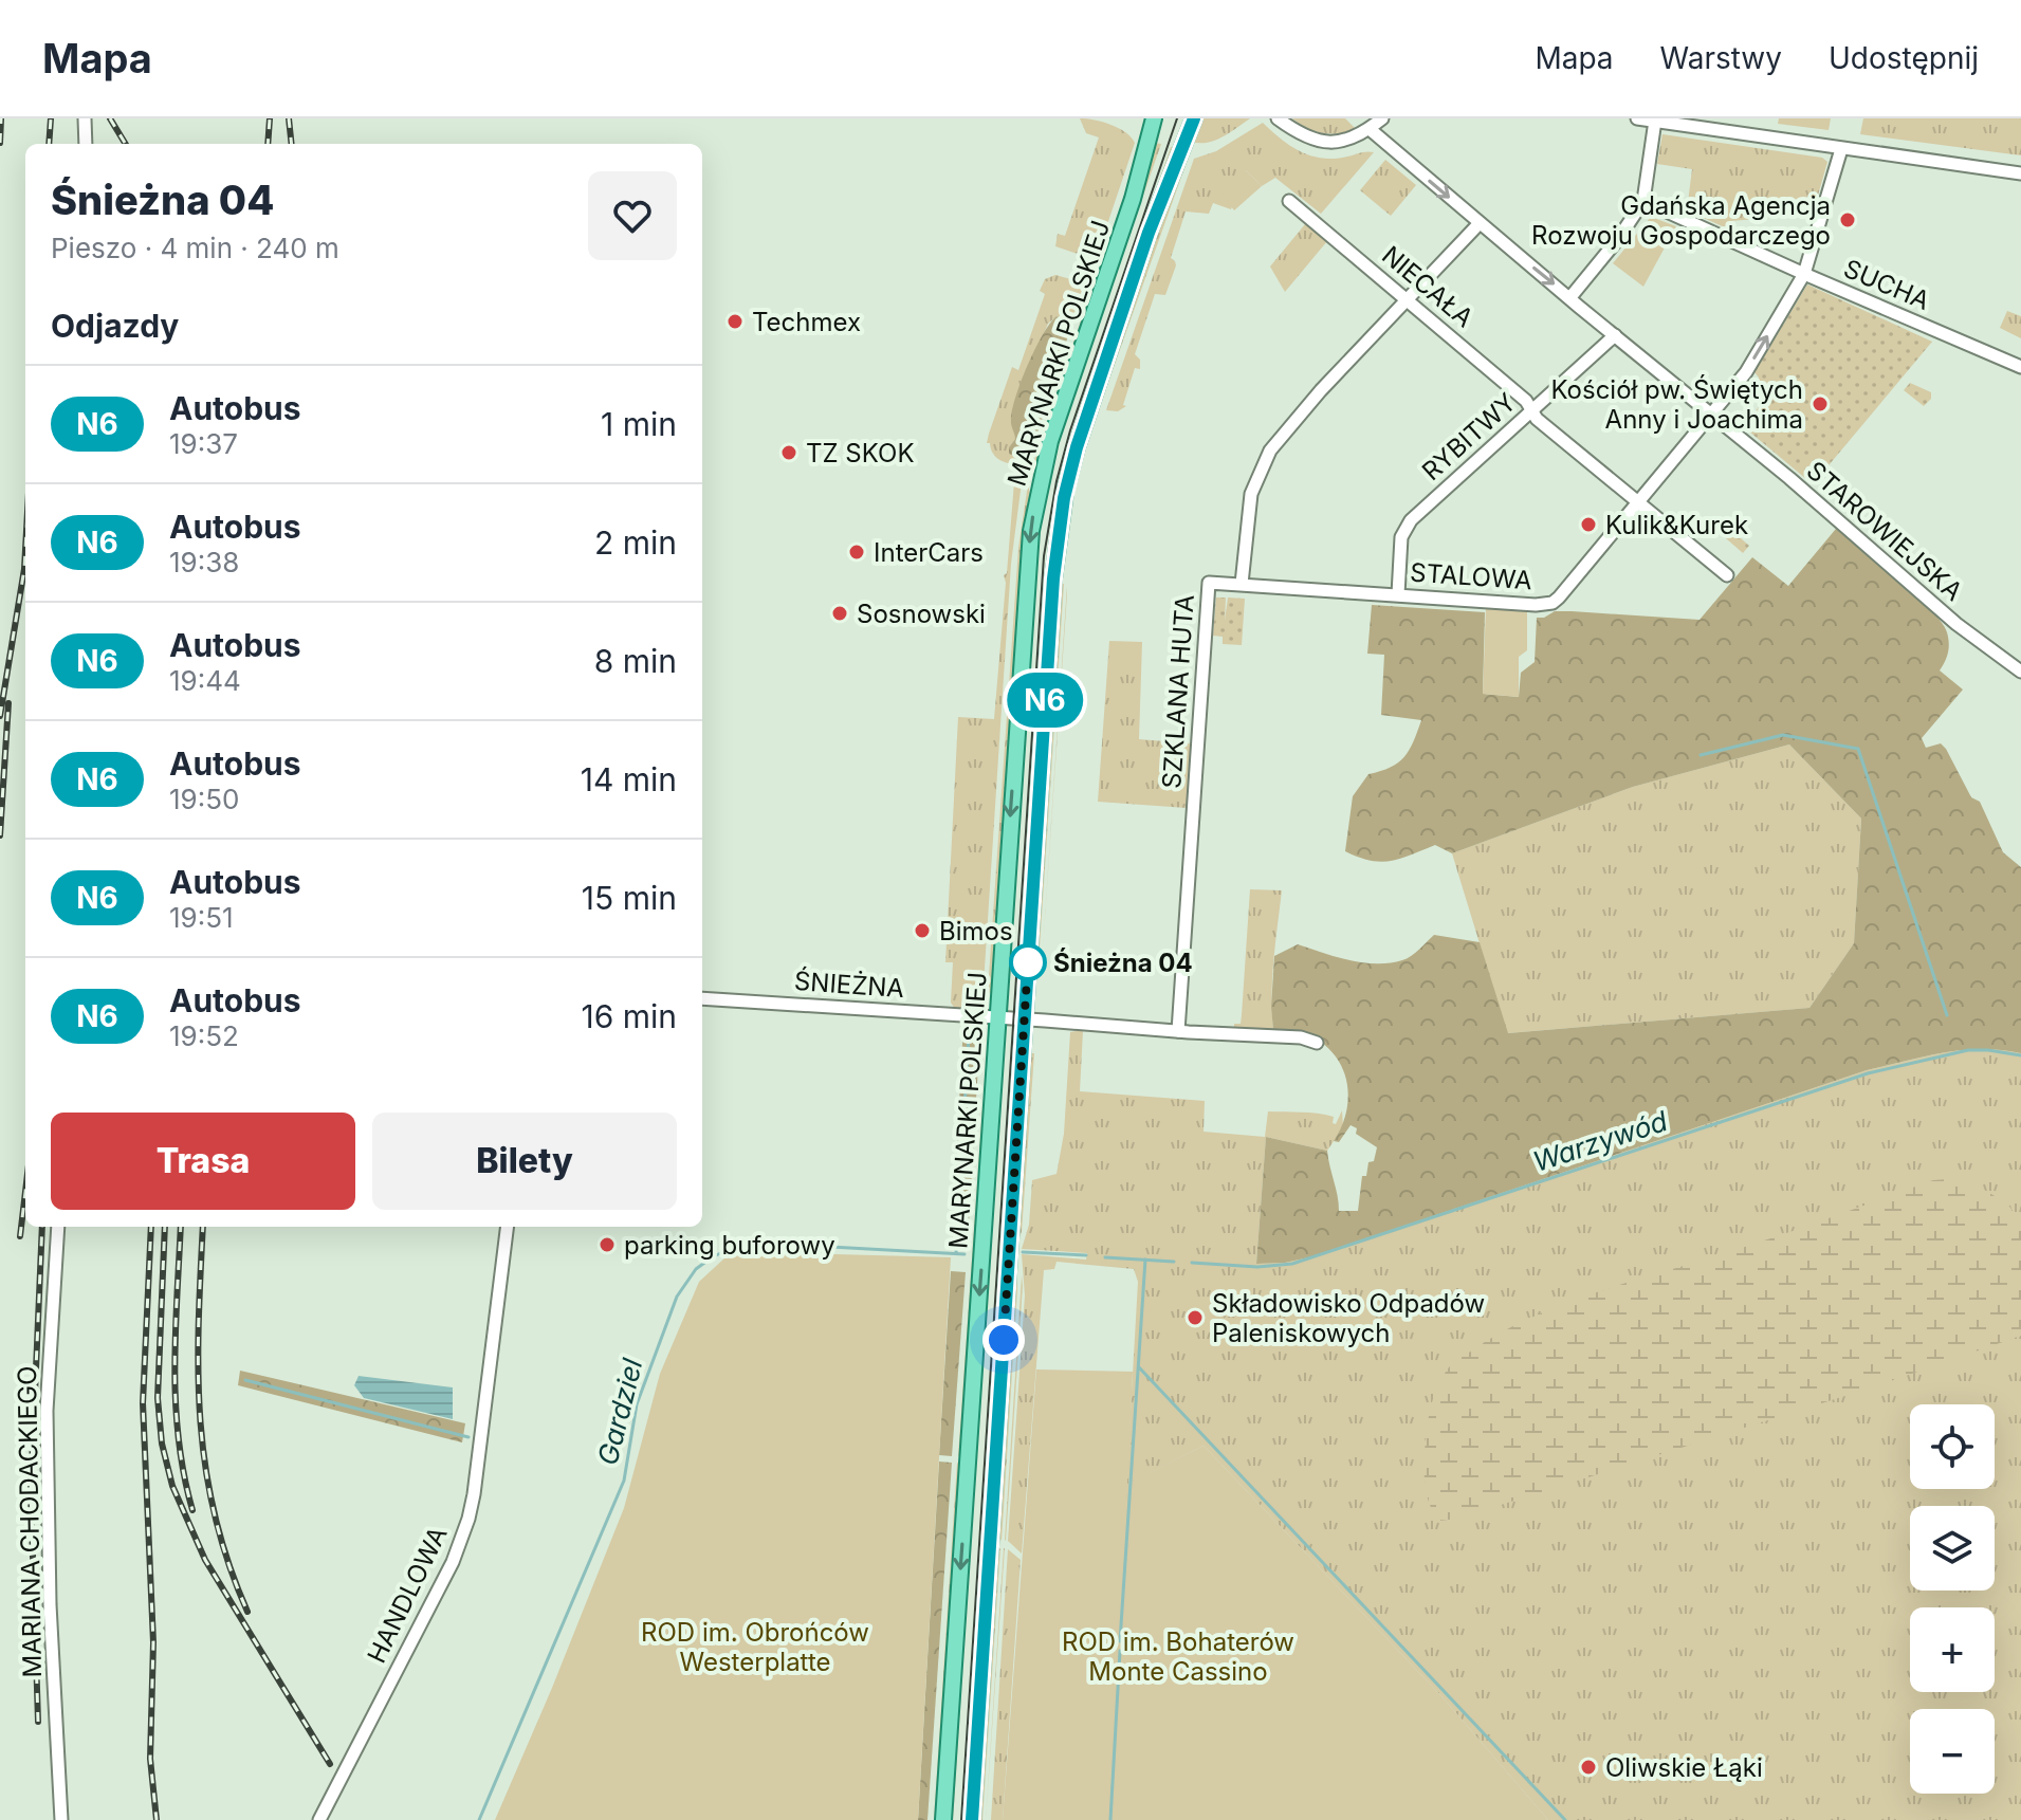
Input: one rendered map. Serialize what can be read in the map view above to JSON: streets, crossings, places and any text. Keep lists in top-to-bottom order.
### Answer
{
  "streets": {
    "main road": ["MARYNARKI POLSKIEJ"],
    "street": [
      "SUCHA",
      "NIECAŁA",
      "RYBITWY",
      "STAROWIEJSKA",
      "STALOWA",
      "SZKLANA HUTA",
      "ŚNIEŻNA",
      "MARIANA CHODACKIEGO",
      "HANDLOWA"
    ]
  },
  "crossings": [
    ["SUCHA", "STALOWA"],
    ["NIECAŁA", "RYBITWY"],
    ["NIECAŁA", "STALOWA"],
    ["MARYNARKI POLSKIEJ", "ŚNIEŻNA"],
    ["RYBITWY", "STAROWIEJSKA"],
    ["RYBITWY", "STALOWA"],
    ["STAROWIEJSKA", "STALOWA"],
    ["STALOWA", "SZKLANA HUTA"]
  ],
  "water": ["Warzywód", "Gardziel"],
  "parks": ["ROD im. Obrońców Westerplatte", "ROD im. Bohaterów Monte Cassino"],
  "places": [
    "Gdańska Agencja Rozwoju Gospodarczego",
    "Techmex",
    "Kościół pw. Świętych Anny i Joachima",
    "TZ SKOK",
    "Kulik&Kurek",
    "InterCars",
    "Sosnowski",
    "Bimos",
    "Śnieżna 04",
    "parking buforowy",
    "Składowisko Odpadów Paleniskowych",
    "Oliwskie Łąki"
  ],
  "lines": ["bus line N6"],
  "page": {
    "header": "Mapa",
    "nav": ["Mapa", "Warstwy", "Udostępnij"],
    "on_map": "N6",
    "heading": [
      ["Śnieżna 04", "Pieszo · 4 min · 240 m"],
      "Odjazdy"
    ],
    "list": [
      {
        "mark": "N6",
        "name": "Autobus",
        "note": "19:37",
        "value": "1 min"
      },
      {
        "mark": "N6",
        "name": "Autobus",
        "note": "19:38",
        "value": "2 min"
      },
      {
        "mark": "N6",
        "name": "Autobus",
        "note": "19:44",
        "value": "8 min"
      },
      {
        "mark": "N6",
        "name": "Autobus",
        "note": "19:50",
        "value": "14 min"
      },
      {
        "mark": "N6",
        "name": "Autobus",
        "note": "19:51",
        "value": "15 min"
      },
      {
        "mark": "N6",
        "name": "Autobus",
        "note": "19:52",
        "value": "16 min"
      }
    ],
    "buttons": ["Trasa", "Bilety"],
    "map_buttons": ["+", "−"]
  }
}
